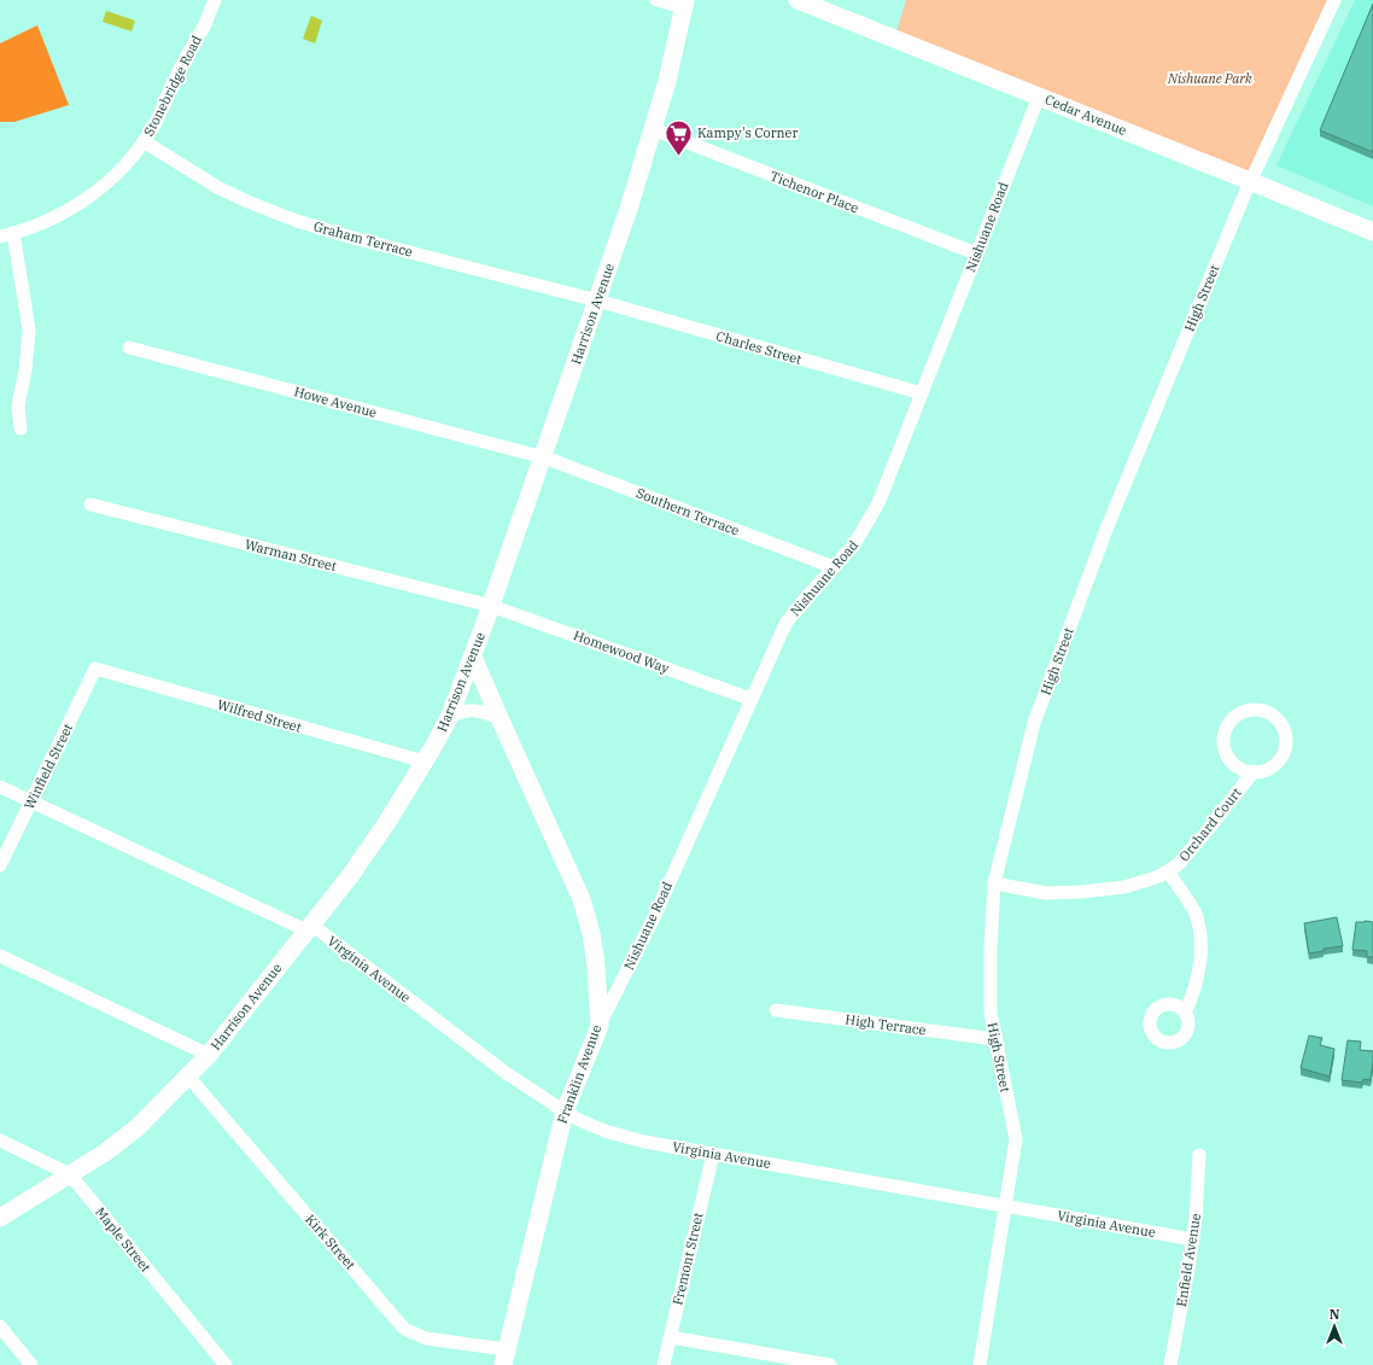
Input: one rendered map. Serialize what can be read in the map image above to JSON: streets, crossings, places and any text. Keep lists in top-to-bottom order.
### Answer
{
  "streets": {
    "street": [
      "Stonebridge Road",
      "Cedar Avenue",
      "Tichenor Place",
      "Nishuane Road",
      "Graham Terrace",
      "High Street",
      "Harrison Avenue",
      "Charles Street",
      "Howe Avenue",
      "Southern Terrace",
      "Warman Street",
      "Homewood Way",
      "Wilfred Street",
      "Winfield Street",
      "Orchard Court",
      "Virginia Avenue",
      "High Terrace",
      "Franklin Avenue",
      "Maple Street",
      "Kirk Street",
      "Fremont Street",
      "Enfield Avenue"
    ]
  },
  "crossings": [
    ["Stonebridge Road", "Graham Terrace"],
    ["Cedar Avenue", "Nishuane Road"],
    ["Cedar Avenue", "High Street"],
    ["Tichenor Place", "Nishuane Road"],
    ["Tichenor Place", "Harrison Avenue"],
    ["Nishuane Road", "Charles Street"],
    ["Nishuane Road", "Southern Terrace"],
    ["Nishuane Road", "Homewood Way"],
    ["Nishuane Road", "Franklin Avenue"],
    ["Graham Terrace", "Harrison Avenue"],
    ["Graham Terrace", "Charles Street"],
    ["High Street", "Orchard Court"],
    ["High Street", "Virginia Avenue"],
    ["High Street", "High Terrace"],
    ["Harrison Avenue", "Charles Street"],
    ["Harrison Avenue", "Howe Avenue"],
    ["Harrison Avenue", "Southern Terrace"],
    ["Harrison Avenue", "Warman Street"],
    ["Harrison Avenue", "Homewood Way"],
    ["Harrison Avenue", "Wilfred Street"],
    ["Harrison Avenue", "Virginia Avenue"],
    ["Harrison Avenue", "Franklin Avenue"],
    ["Harrison Avenue", "Maple Street"],
    ["Harrison Avenue", "Kirk Street"],
    ["Howe Avenue", "Southern Terrace"],
    ["Warman Street", "Homewood Way"],
    ["Wilfred Street", "Winfield Street"],
    ["Winfield Street", "Virginia Avenue"],
    ["Virginia Avenue", "Franklin Avenue"],
    ["Virginia Avenue", "Fremont Street"],
    ["Virginia Avenue", "Enfield Avenue"],
    ["Franklin Avenue", "Kirk Street"]
  ],
  "parks": ["Nishuane Park"],
  "places": {
    "supermarket": ["Kampy's Corner"]
  },
  "north": "top"
}
